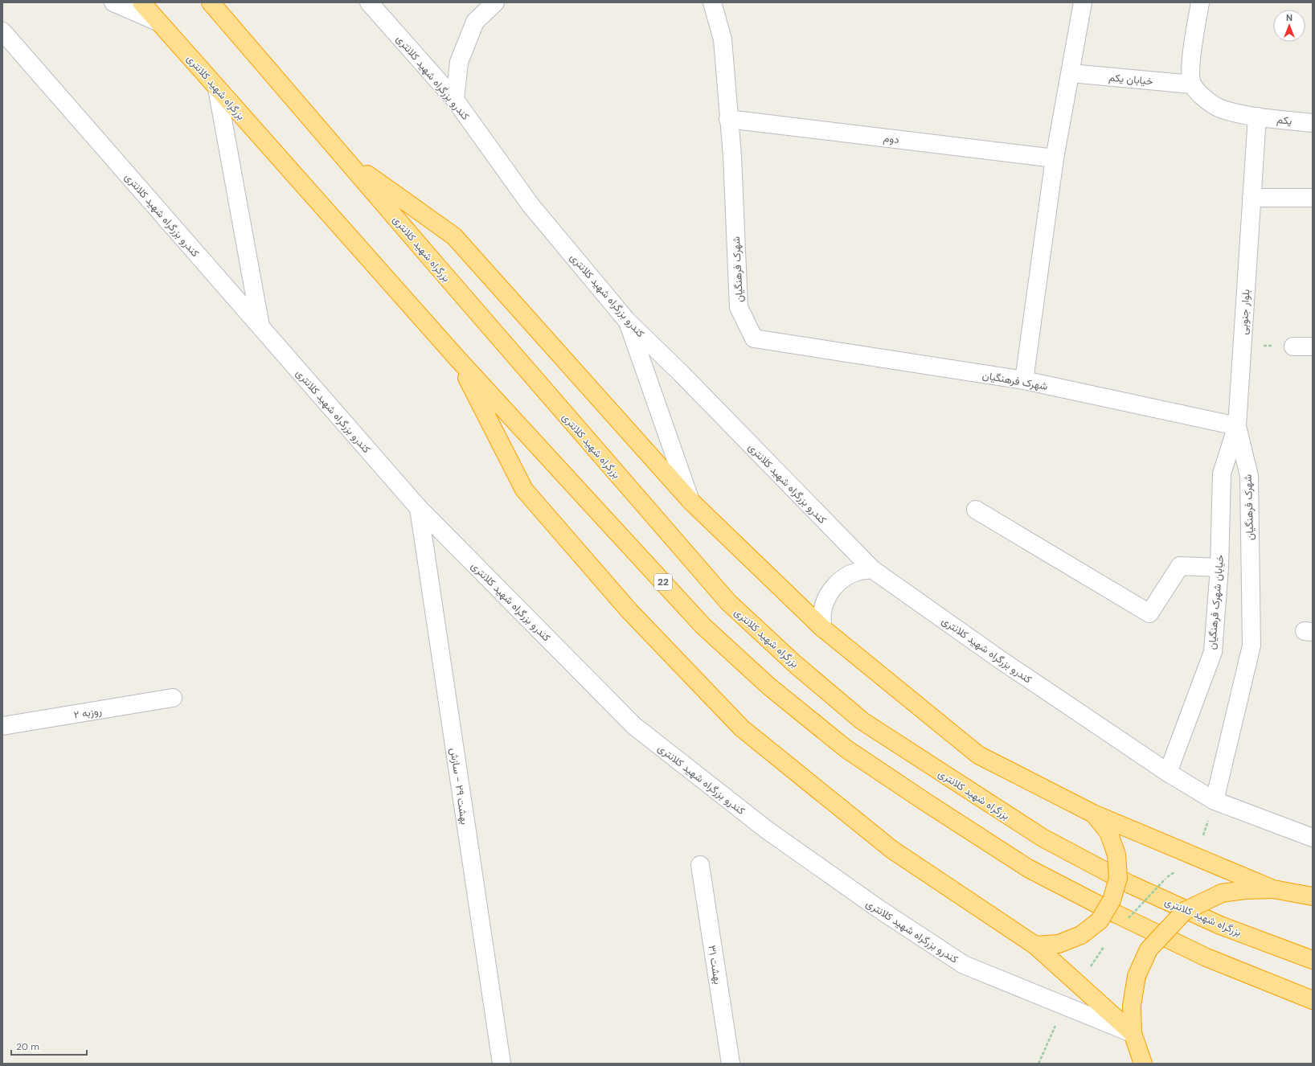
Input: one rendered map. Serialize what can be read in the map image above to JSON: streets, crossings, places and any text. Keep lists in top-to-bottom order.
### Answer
{
  "streets": {
    "highway": ["بزرگراه شهید کلانتری", "22"],
    "street": [
      "کندرو بزرگراه شهید کلانتری",
      "خیابان یکم",
      "یکم",
      "دوم",
      "شهرک فرهنگیان",
      "بلوار جنوبی",
      "خیابان شهرک فرهنگیان",
      "۲ روزبه",
      "بهشت ۲۹ - سازش",
      "بهشت ۳۱"
    ]
  },
  "crossings": [
    ["کندرو بزرگراه شهید کلانتری", "بزرگراه شهید کلانتری"],
    ["کندرو بزرگراه شهید کلانتری", "شهرک فرهنگیان"],
    ["کندرو بزرگراه شهید کلانتری", "خیابان شهرک فرهنگیان"],
    ["کندرو بزرگراه شهید کلانتری", "بهشت ۲۹ - سازش"],
    ["خیابان یکم", "یکم"],
    ["یکم", "بلوار جنوبی"],
    ["دوم", "شهرک فرهنگیان"],
    ["شهرک فرهنگیان", "بلوار جنوبی"],
    ["شهرک فرهنگیان", "خیابان شهرک فرهنگیان"],
    ["بلوار جنوبی", "خیابان شهرک فرهنگیان"]
  ],
  "scale_bar": "20 m",
  "north": "top"
}
